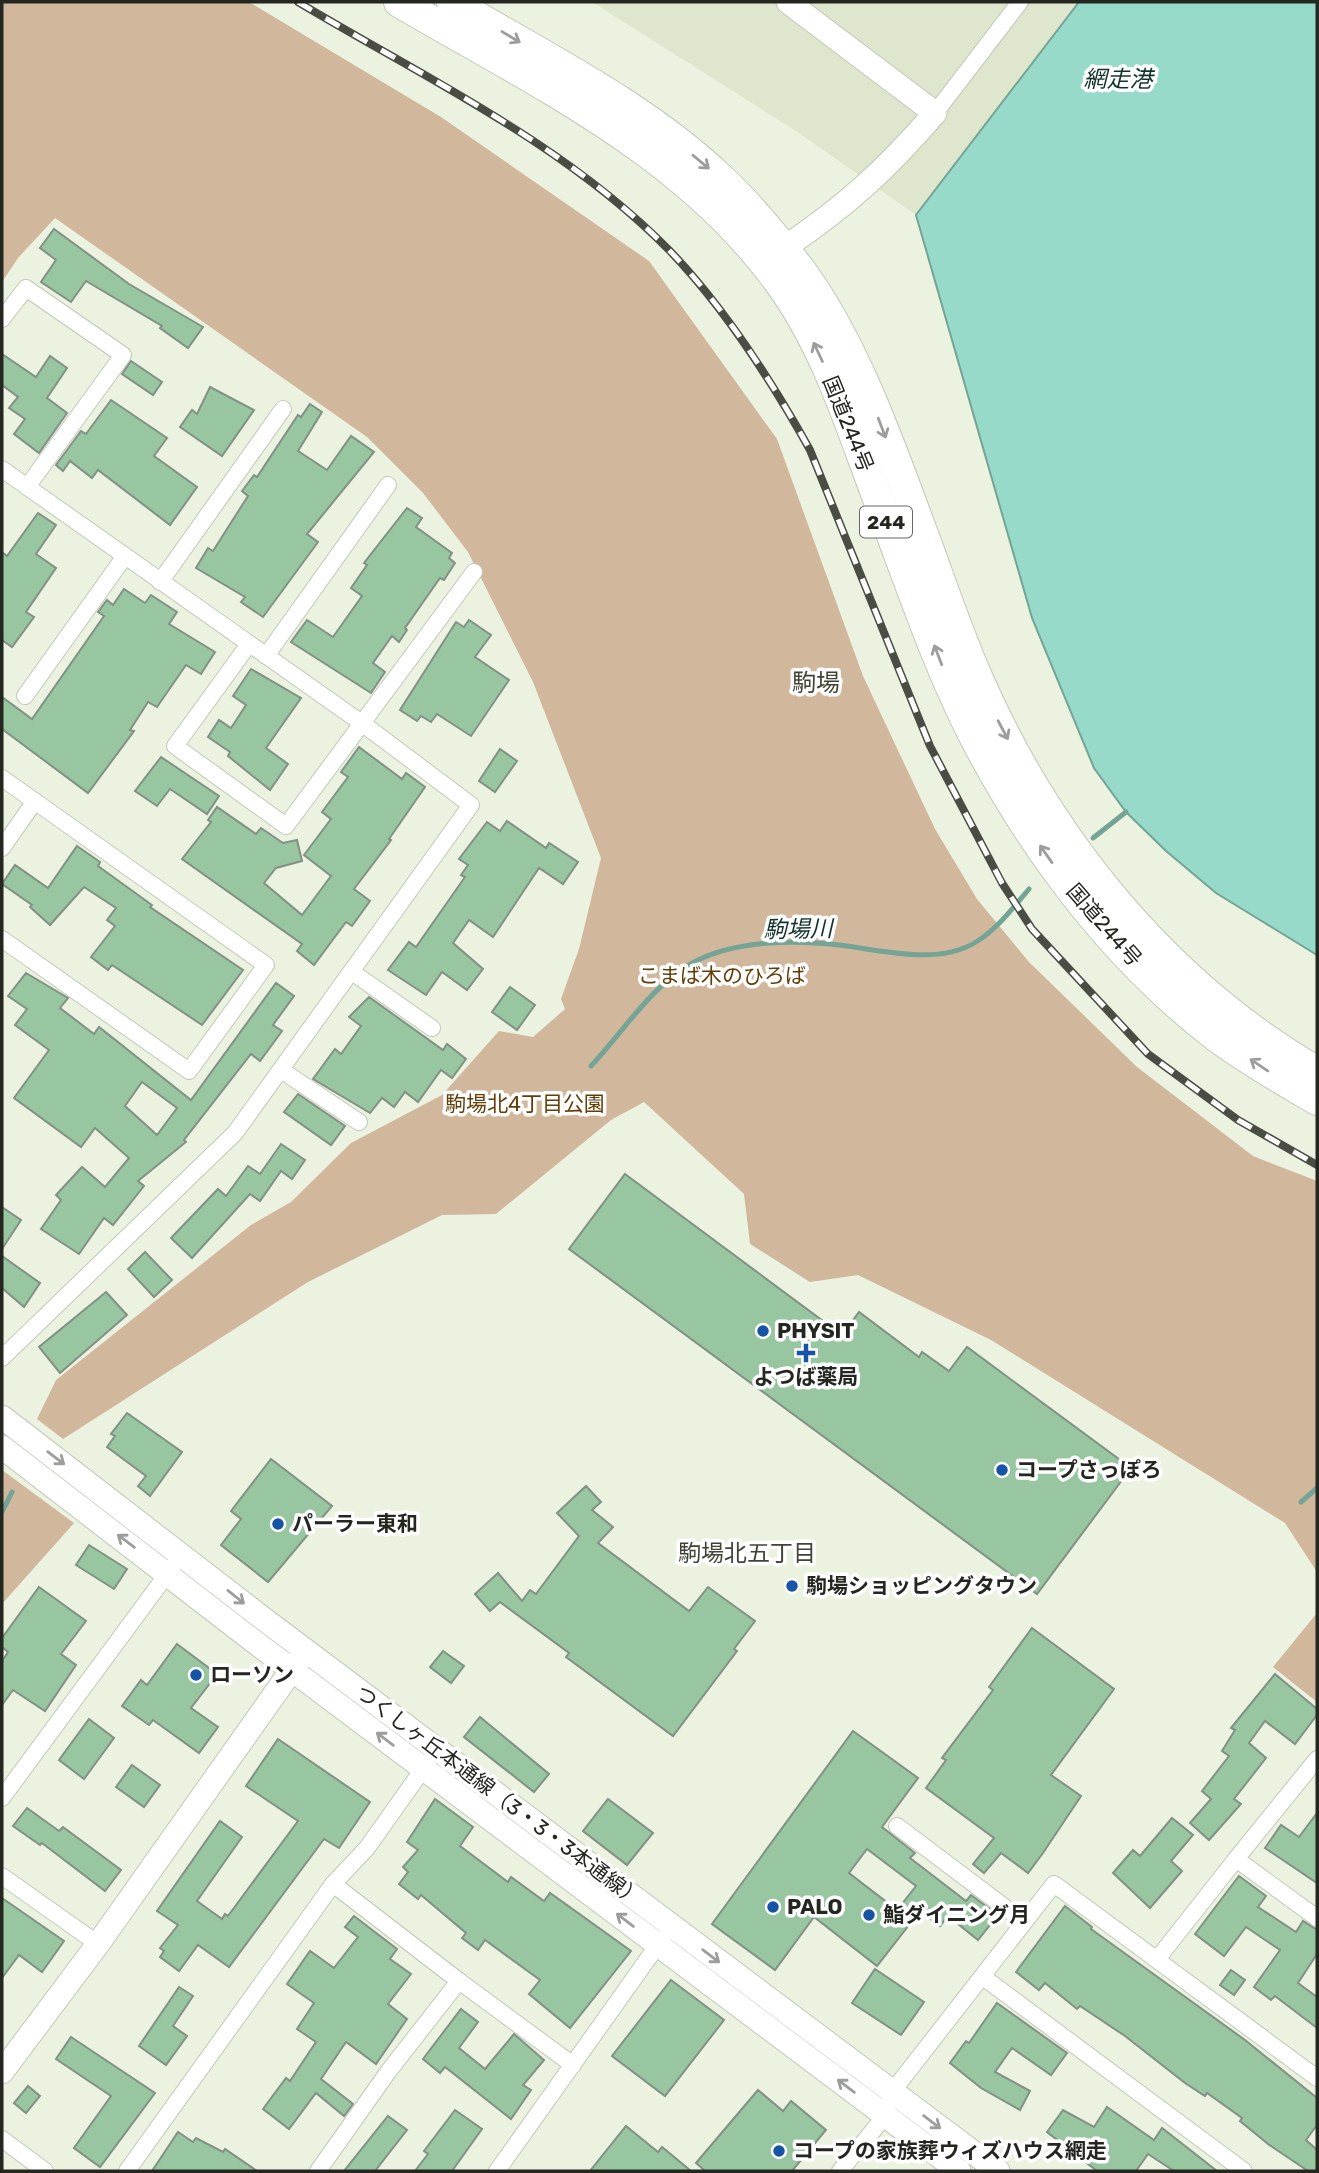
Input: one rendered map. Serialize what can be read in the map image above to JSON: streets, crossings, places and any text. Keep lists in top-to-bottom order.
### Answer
{
  "streets": {
    "highway": ["国道244号", "244"],
    "street": ["つくしヶ丘本通線（3・3・3本通線）"]
  },
  "districts": ["駒場", "駒場北五丁目"],
  "water": ["網走港", "駒場川"],
  "parks": ["こまば木のひろば", "駒場北4丁目公園"],
  "places": {
    "other": [
      "PHYSIT",
      "コープさっぽろ",
      "パーラー東和",
      "駒場ショッピングタウン",
      "ローソン",
      "PALO",
      "鮨ダイニング月",
      "コープの家族葬ウィズハウス網走"
    ],
    "health": ["よつば薬局"]
  }
}
